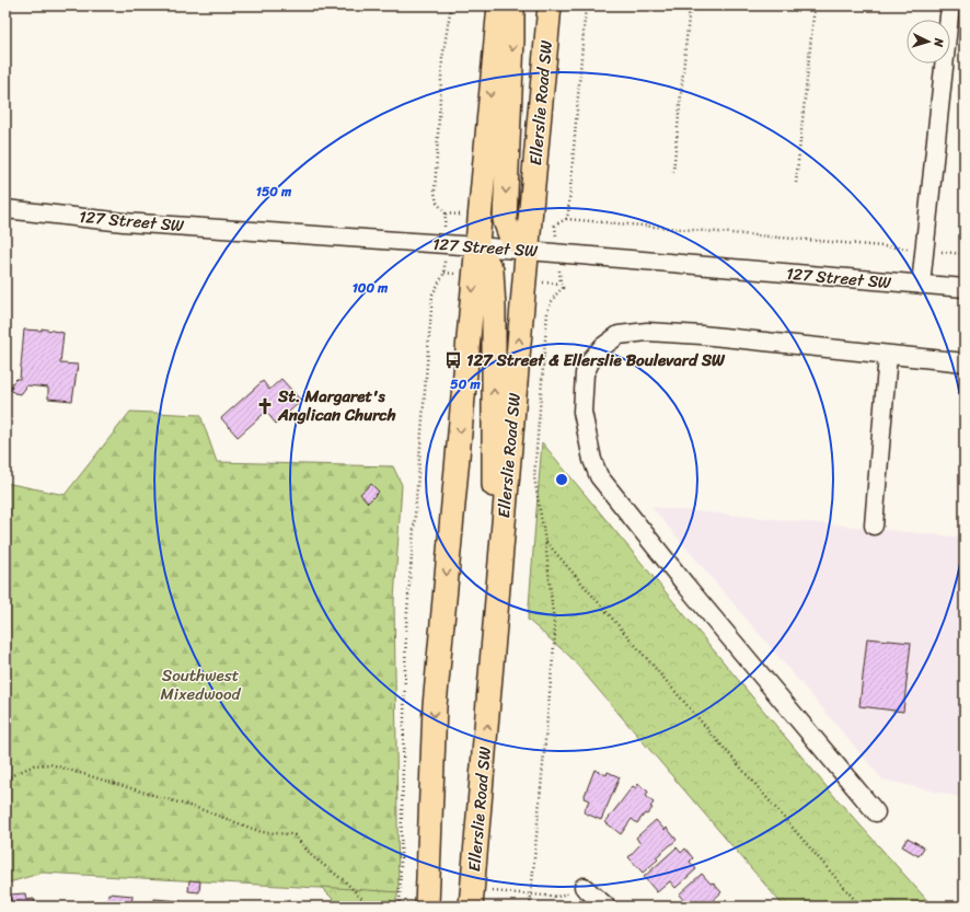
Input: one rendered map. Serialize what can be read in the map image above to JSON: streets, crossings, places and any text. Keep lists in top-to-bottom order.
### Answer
{
  "streets": {
    "main road": ["Ellerslie Road SW"],
    "street": ["127 Street SW"]
  },
  "crossings": [
    ["Ellerslie Road SW", "127 Street SW"]
  ],
  "parks": ["Southwest Mixedwood"],
  "places": {
    "bus stop": ["127 Street & Ellerslie Boulevard SW"],
    "church": ["St. Margaret's Anglican Church"]
  },
  "north": "right",
  "rings": ["150 m", "100 m", "50 m"]
}
